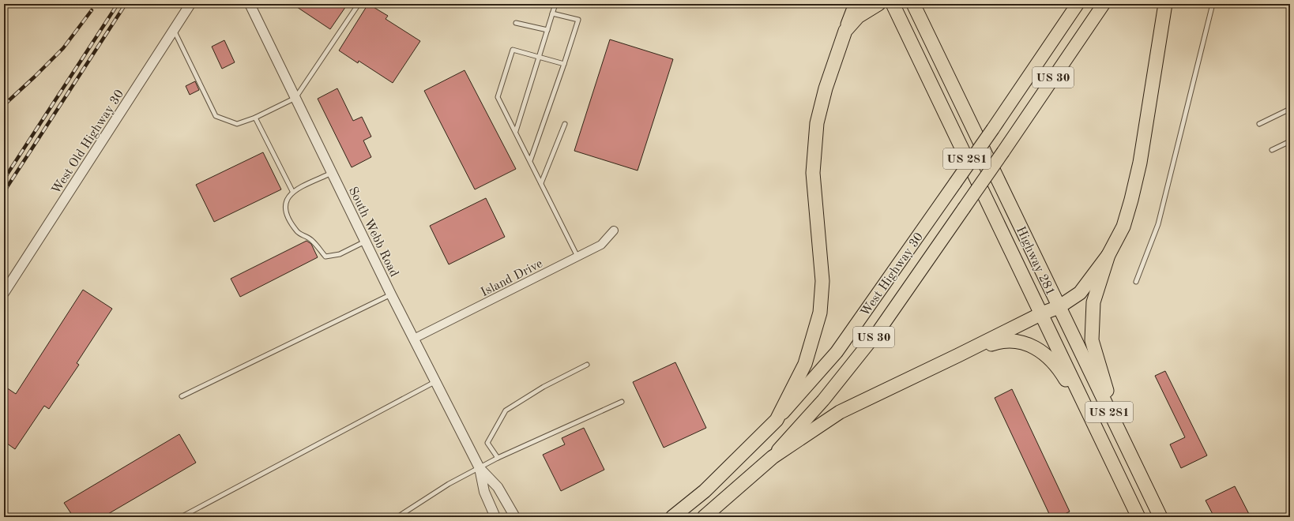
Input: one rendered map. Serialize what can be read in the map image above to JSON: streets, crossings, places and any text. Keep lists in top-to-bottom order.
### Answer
{
  "streets": {
    "highway": [
      "US 30",
      "US 281",
      "Highway 281",
      "West Highway 30"
    ],
    "street": ["West Old Highway 30", "South Webb Road", "Island Drive"]
  },
  "crossings": [
    ["South Webb Road", "Island Drive"]
  ]
}
